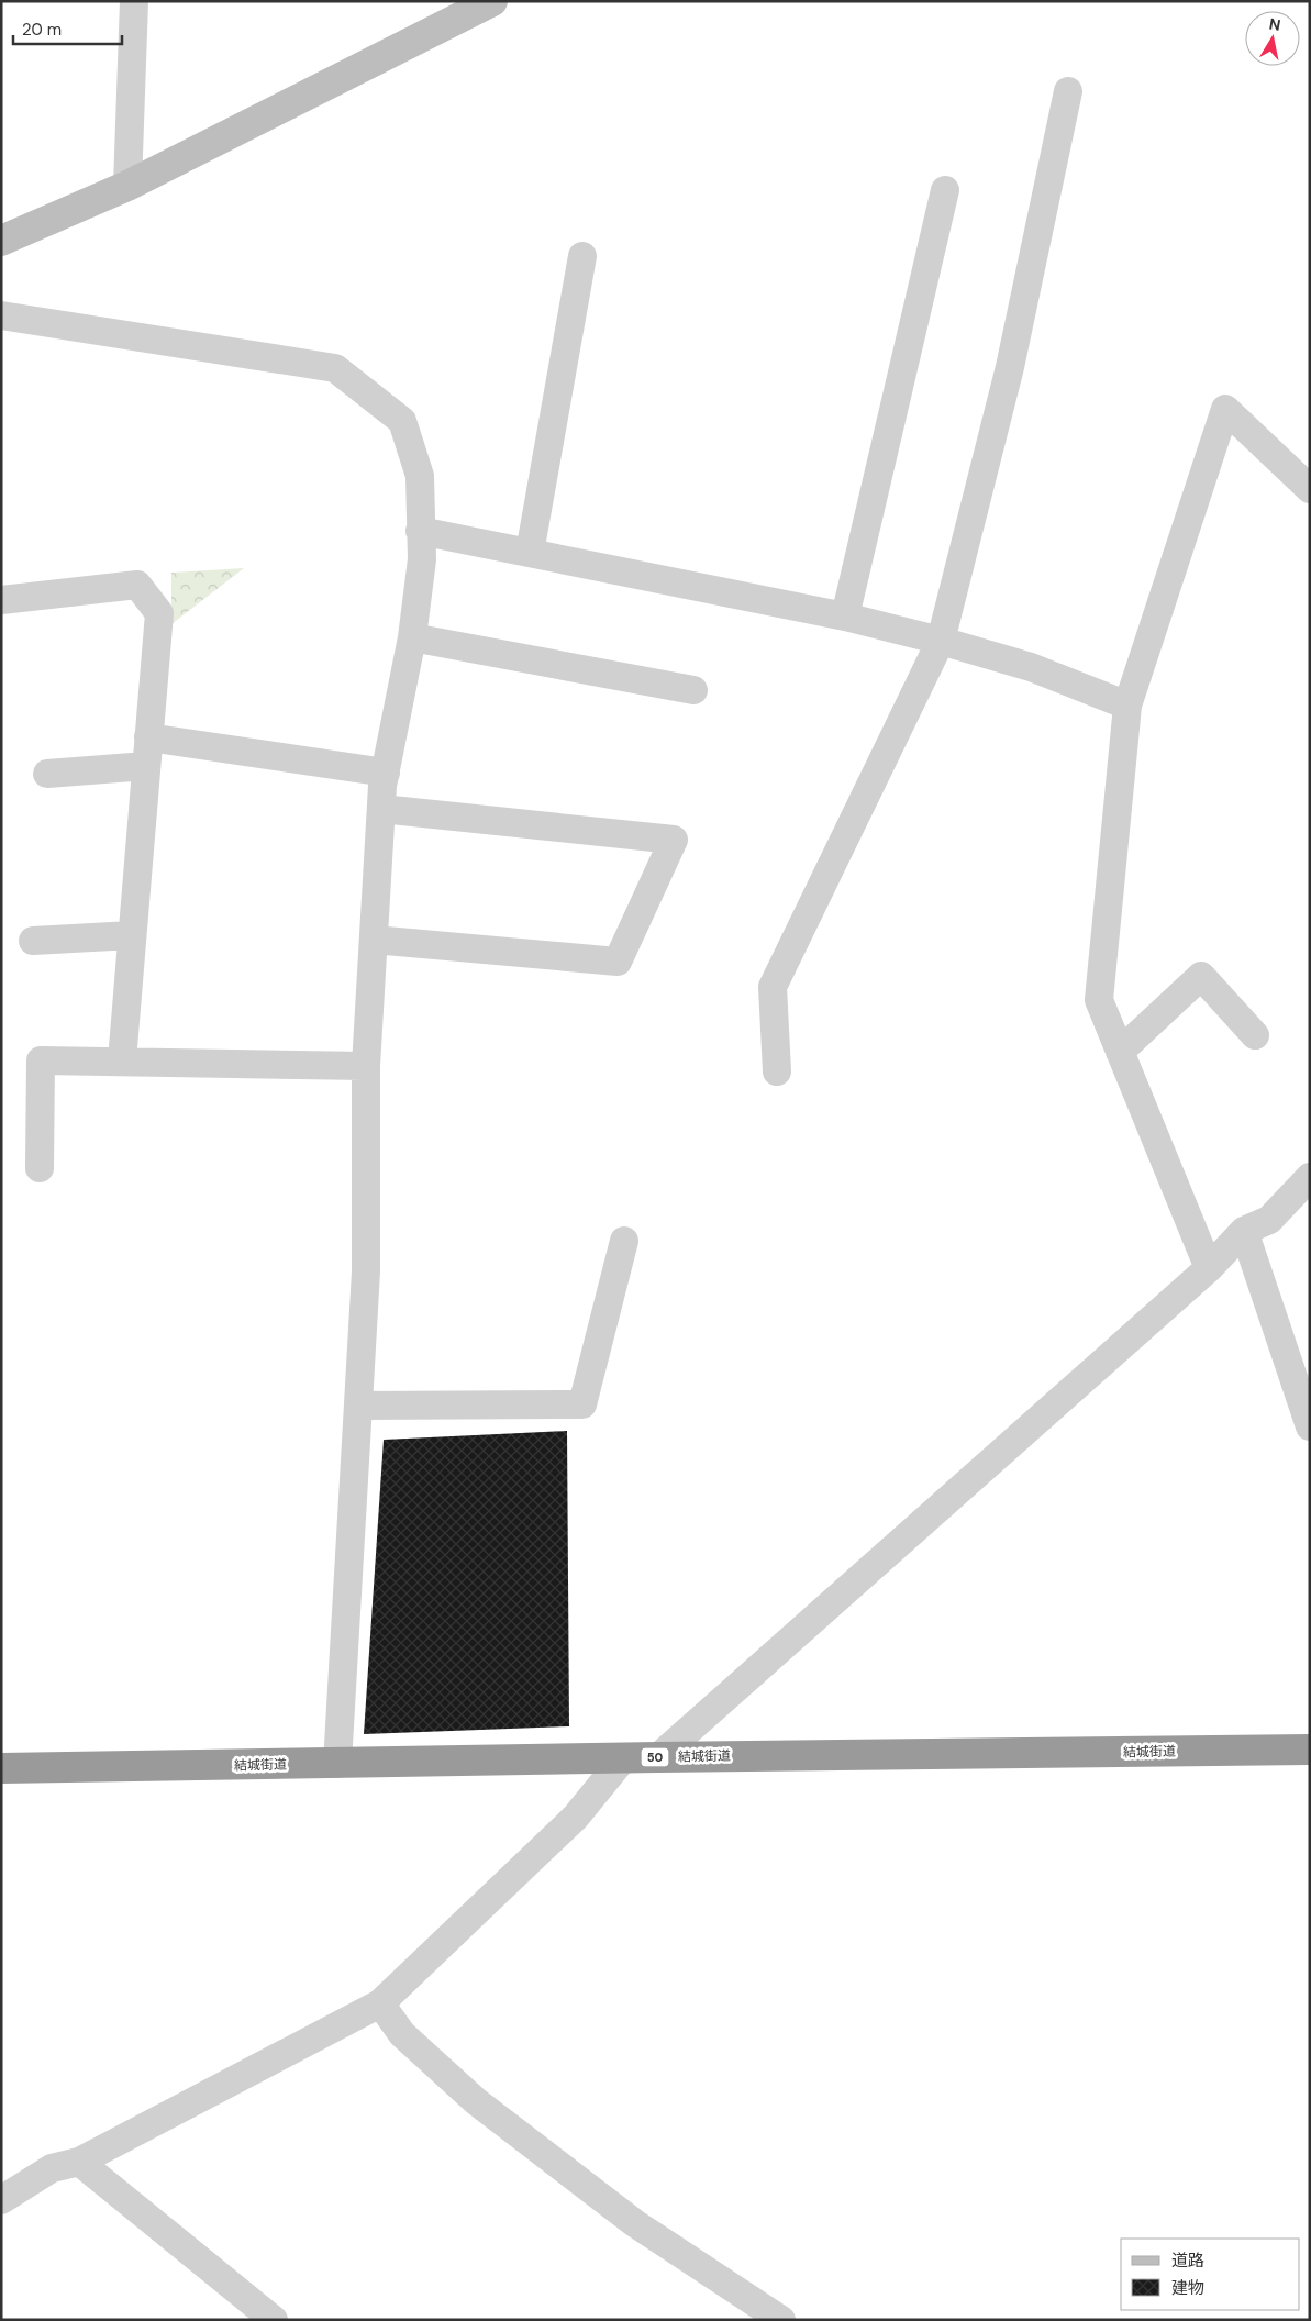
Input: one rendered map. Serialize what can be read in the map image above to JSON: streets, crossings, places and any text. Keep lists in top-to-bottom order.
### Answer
{
  "streets": {
    "highway": ["結城街道", "50"]
  },
  "legend": ["道路", "建物"],
  "scale_bar": "20 m",
  "north": "top"
}
